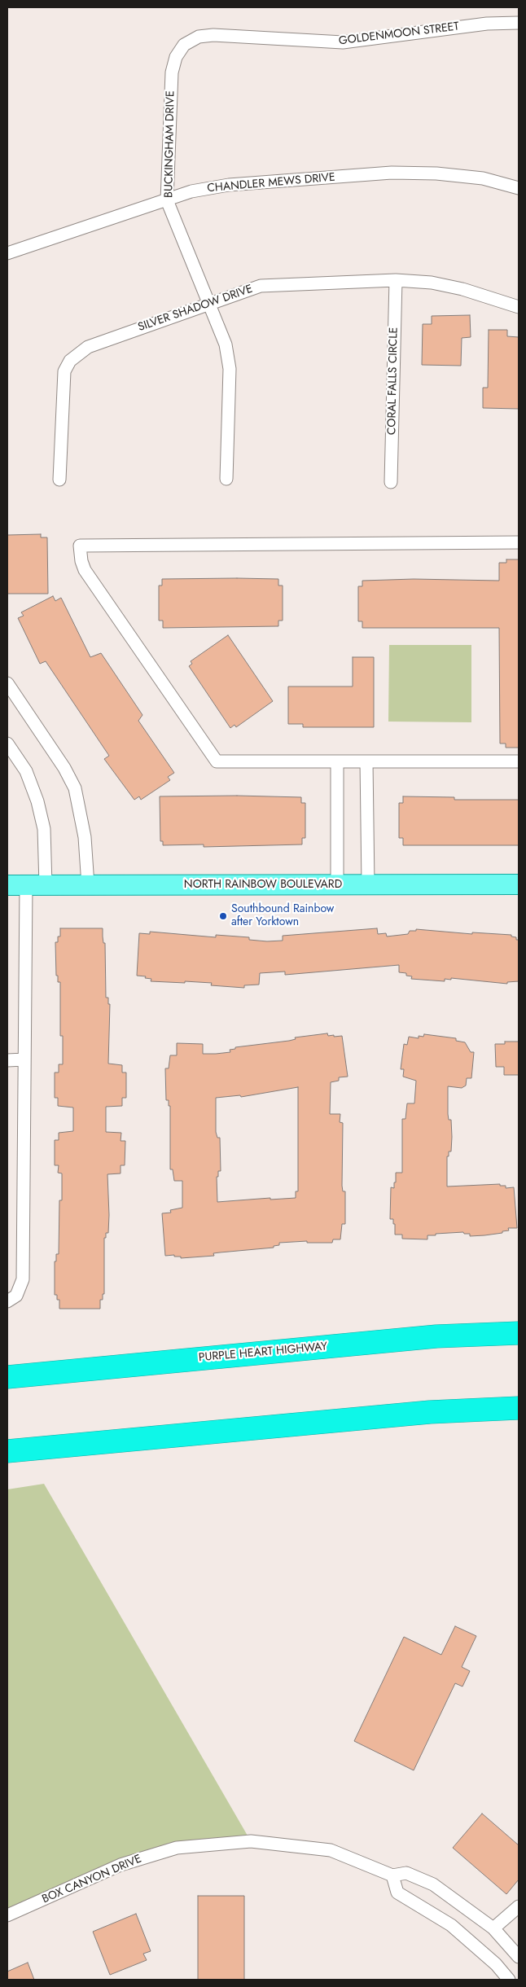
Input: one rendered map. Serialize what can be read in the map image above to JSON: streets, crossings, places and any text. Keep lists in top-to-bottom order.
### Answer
{
  "streets": {
    "highway": ["PURPLE HEART HIGHWAY"],
    "main road": ["NORTH RAINBOW BOULEVARD"],
    "street": [
      "GOLDENMOON STREET",
      "BUCKINGHAM DRIVE",
      "CHANDLER MEWS DRIVE",
      "SILVER SHADOW DRIVE",
      "CORAL FALLS CIRCLE",
      "BOX CANYON DRIVE"
    ]
  },
  "crossings": [
    ["GOLDENMOON STREET", "BUCKINGHAM DRIVE"],
    ["BUCKINGHAM DRIVE", "CHANDLER MEWS DRIVE"],
    ["BUCKINGHAM DRIVE", "SILVER SHADOW DRIVE"],
    ["SILVER SHADOW DRIVE", "CORAL FALLS CIRCLE"]
  ],
  "places": ["Southbound Rainbow after Yorktown"]
}
